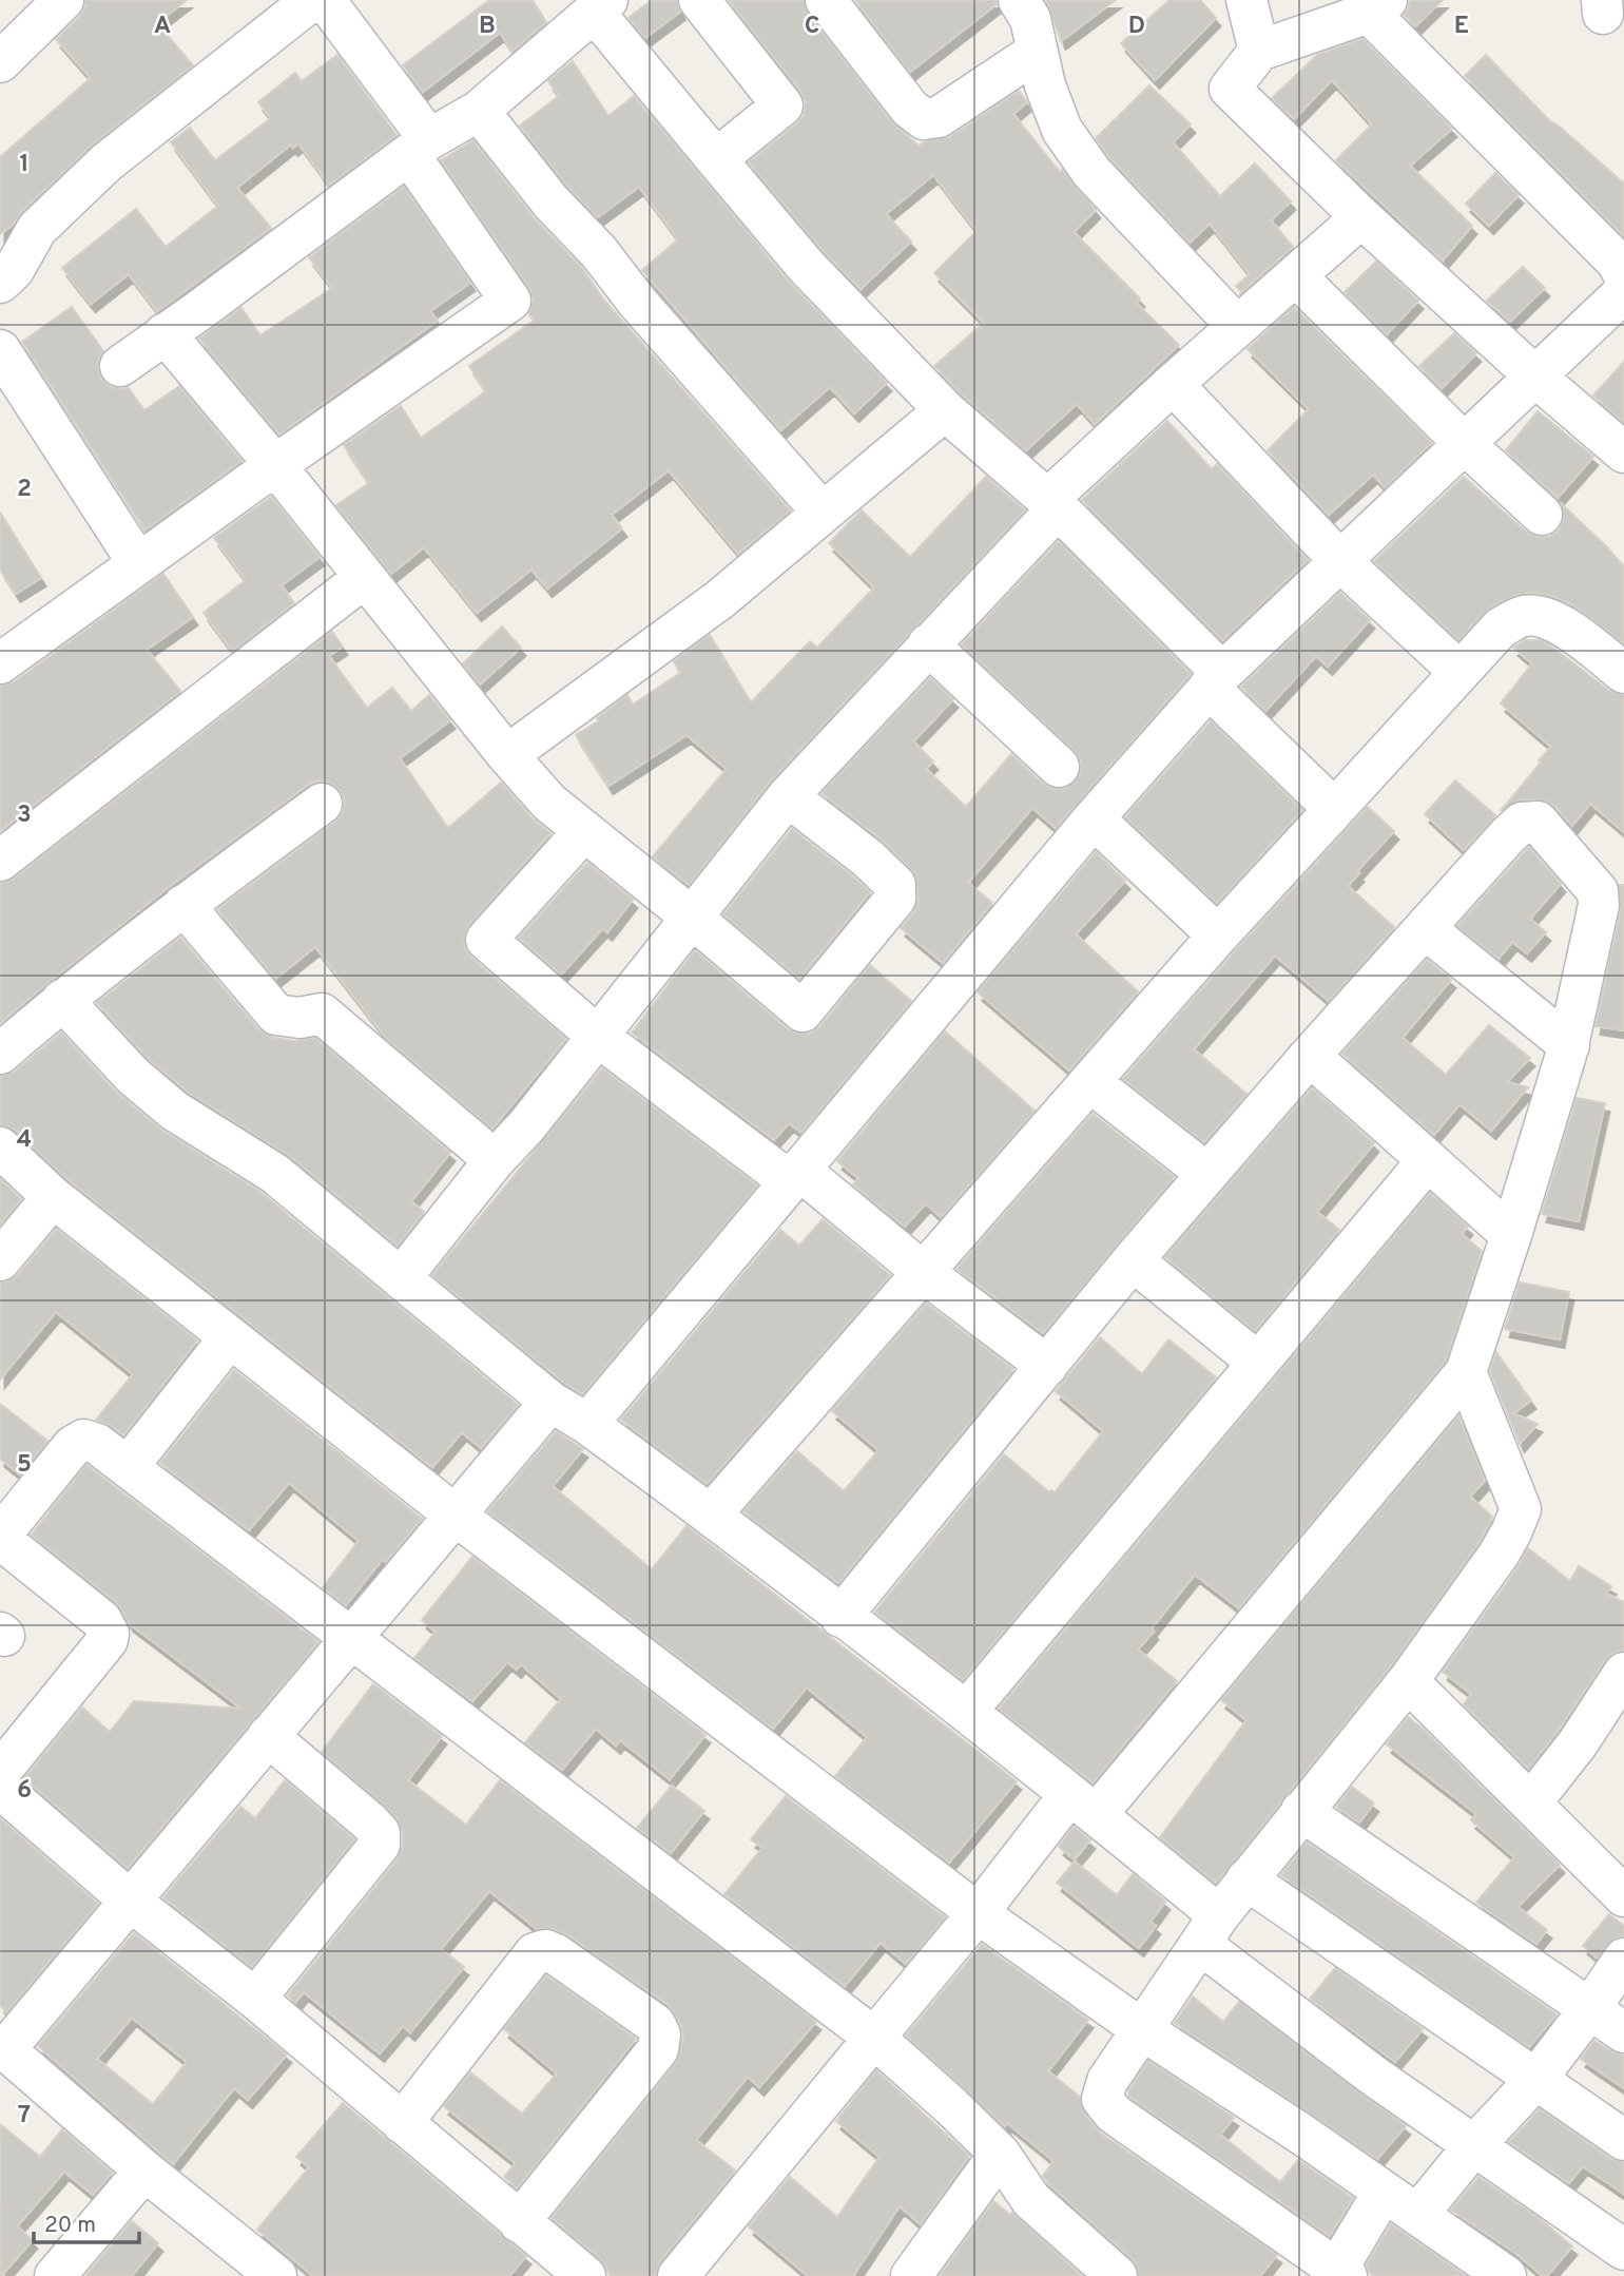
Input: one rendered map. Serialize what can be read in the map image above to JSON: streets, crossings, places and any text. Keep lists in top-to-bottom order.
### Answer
{
  "scale_bar": "20 m",
  "grid": {
    "columns": [
      "A",
      "B",
      "C",
      "D",
      "E"
    ],
    "rows": [
      "1",
      "2",
      "3",
      "4",
      "5",
      "6",
      "7"
    ]
  }
}
